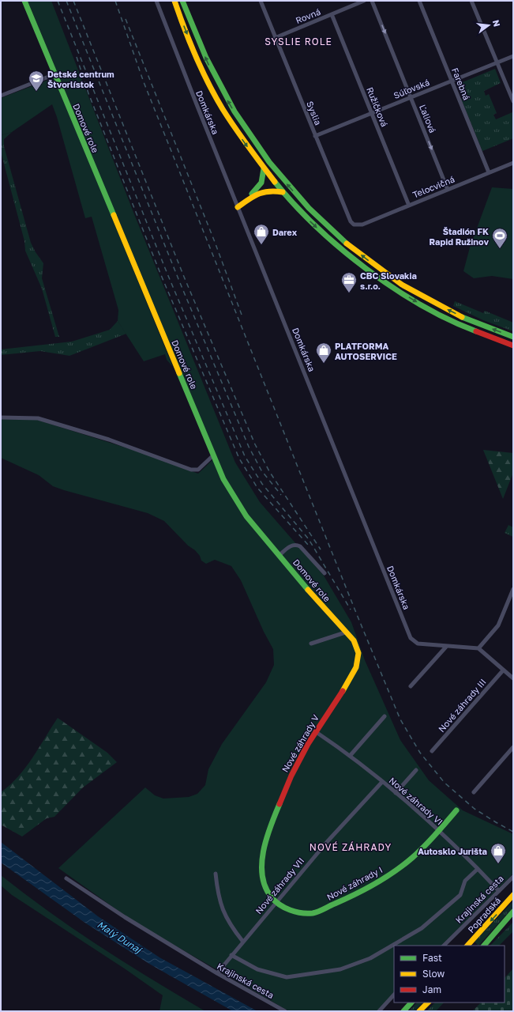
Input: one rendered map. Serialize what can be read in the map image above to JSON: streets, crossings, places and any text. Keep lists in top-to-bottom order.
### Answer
{
  "streets": {
    "main road": [
      "Domové role",
      "Nové záhrady V",
      "Nové záhrady I",
      "Popradská"
    ],
    "street": [
      "Rovná",
      "Farebná",
      "Súľovská",
      "Ružičková",
      "Domkárska",
      "Syslia",
      "Ľaliová",
      "Telocvičná",
      "Nové záhrady III",
      "Nové záhrady VI",
      "Nové záhrady VII",
      "Krajinská cesta"
    ]
  },
  "crossings": [
    ["Rovná", "Ružičková"],
    ["Rovná", "Syslia"],
    ["Farebná", "Súľovská"],
    ["Farebná", "Telocvičná"],
    ["Súľovská", "Ružičková"],
    ["Súľovská", "Syslia"],
    ["Súľovská", "Ľaliová"],
    ["Ružičková", "Telocvičná"],
    ["Syslia", "Telocvičná"],
    ["Ľaliová", "Telocvičná"],
    ["Domové role", "Nové záhrady V"],
    ["Nové záhrady V", "Nové záhrady VI"],
    ["Nové záhrady V", "Nové záhrady I"],
    ["Nové záhrady V", "Nové záhrady VII"],
    ["Nové záhrady VI", "Nové záhrady I"],
    ["Nové záhrady VI", "Nové záhrady VII"],
    ["Nové záhrady VI", "Krajinská cesta"],
    ["Nové záhrady I", "Nové záhrady VII"],
    ["Nové záhrady VII", "Krajinská cesta"]
  ],
  "one_way": ["Ľaliová"],
  "districts": ["SYSLIE ROLE", "NOVÉ ZÁHRADY"],
  "water": ["Malý Dunaj"],
  "places": {
    "school or university": ["Detské centrum Štvorlístok"],
    "shop": ["Darex", "PLATFORMA AUTOSERVICE", "Autosklo Jurišta"],
    "sports": ["Štadión FK Rapid Ružinov"],
    "office": ["CBC Slovakia s.r.o."]
  },
  "legend": ["Fast", "Slow", "Jam"],
  "north": "right"
}
